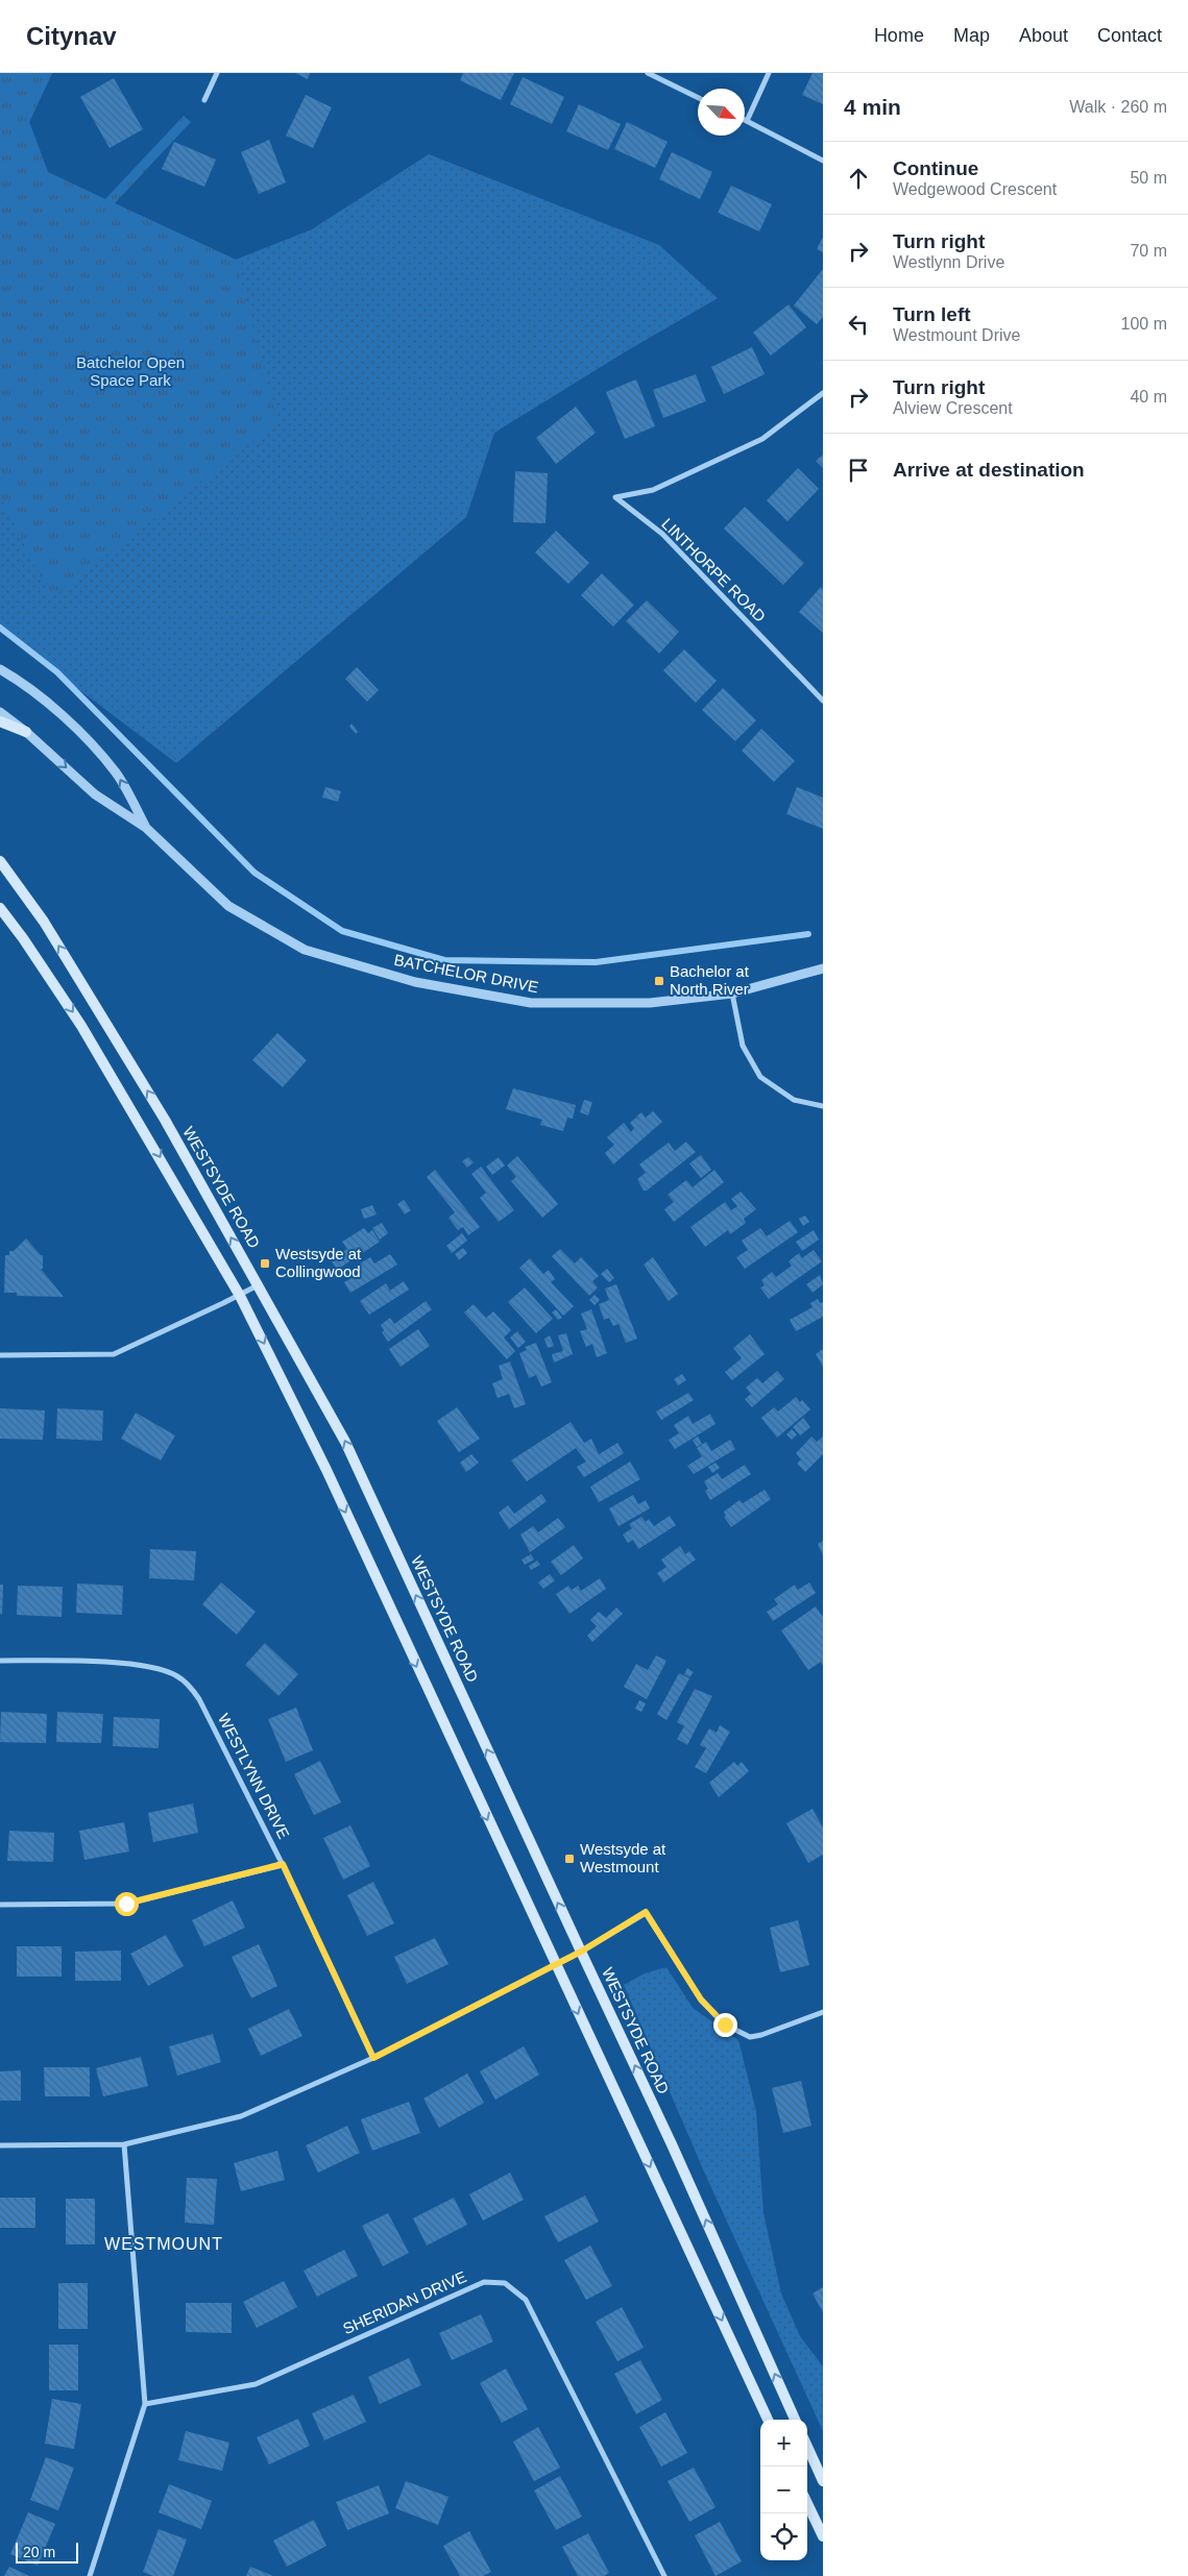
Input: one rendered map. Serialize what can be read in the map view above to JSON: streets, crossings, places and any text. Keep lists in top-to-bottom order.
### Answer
{
  "streets": {
    "main road": ["WESTSYDE ROAD"],
    "street": [
      "LINTHORPE ROAD",
      "BATCHELOR DRIVE",
      "WESTLYNN DRIVE",
      "SHERIDAN DRIVE"
    ]
  },
  "districts": ["WESTMOUNT"],
  "parks": ["Batchelor Open Space Park"],
  "places": {
    "transit": ["Bachelor at North River", "Westsyde at Collingwood", "Westsyde at Westmount"]
  },
  "scale_bar": "20 m",
  "north": "bottom right",
  "page": {
    "header": "Citynav",
    "nav": [
      "Home",
      "Map",
      "About",
      "Contact"
    ],
    "heading": ["4 min", "Walk · 260 m"],
    "list": [
      ["Continue", "Wedgewood Crescent", "50 m"],
      ["Turn right", "Westlynn Drive", "70 m"],
      ["Turn left", "Westmount Drive", "100 m"],
      ["Turn right", "Alview Crescent", "40 m"],
      "Arrive at destination"
    ],
    "map_buttons": ["+", "−"],
    "scale": "20 m"
  }
}
